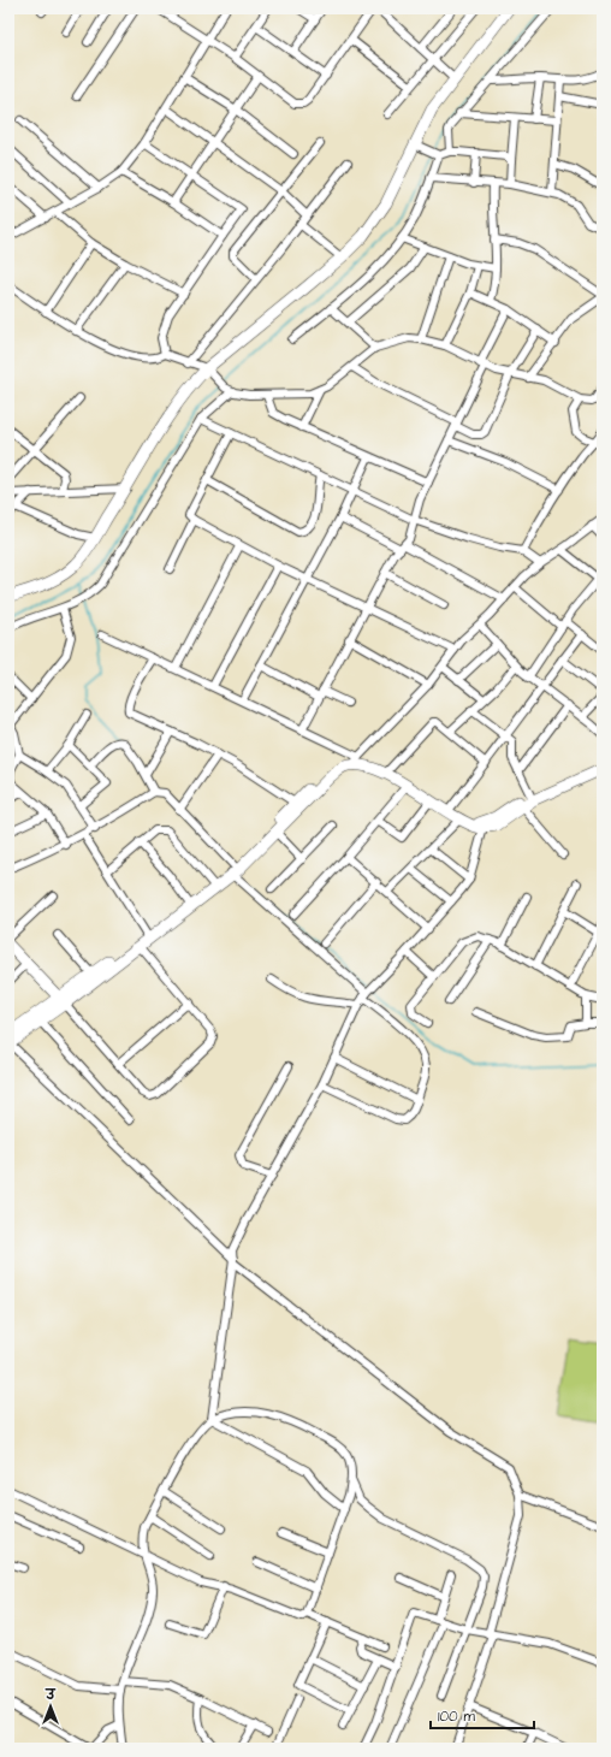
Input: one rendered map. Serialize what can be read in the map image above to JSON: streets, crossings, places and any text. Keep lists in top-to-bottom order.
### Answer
{
  "scale_bar": "100 m",
  "north": "top"
}
